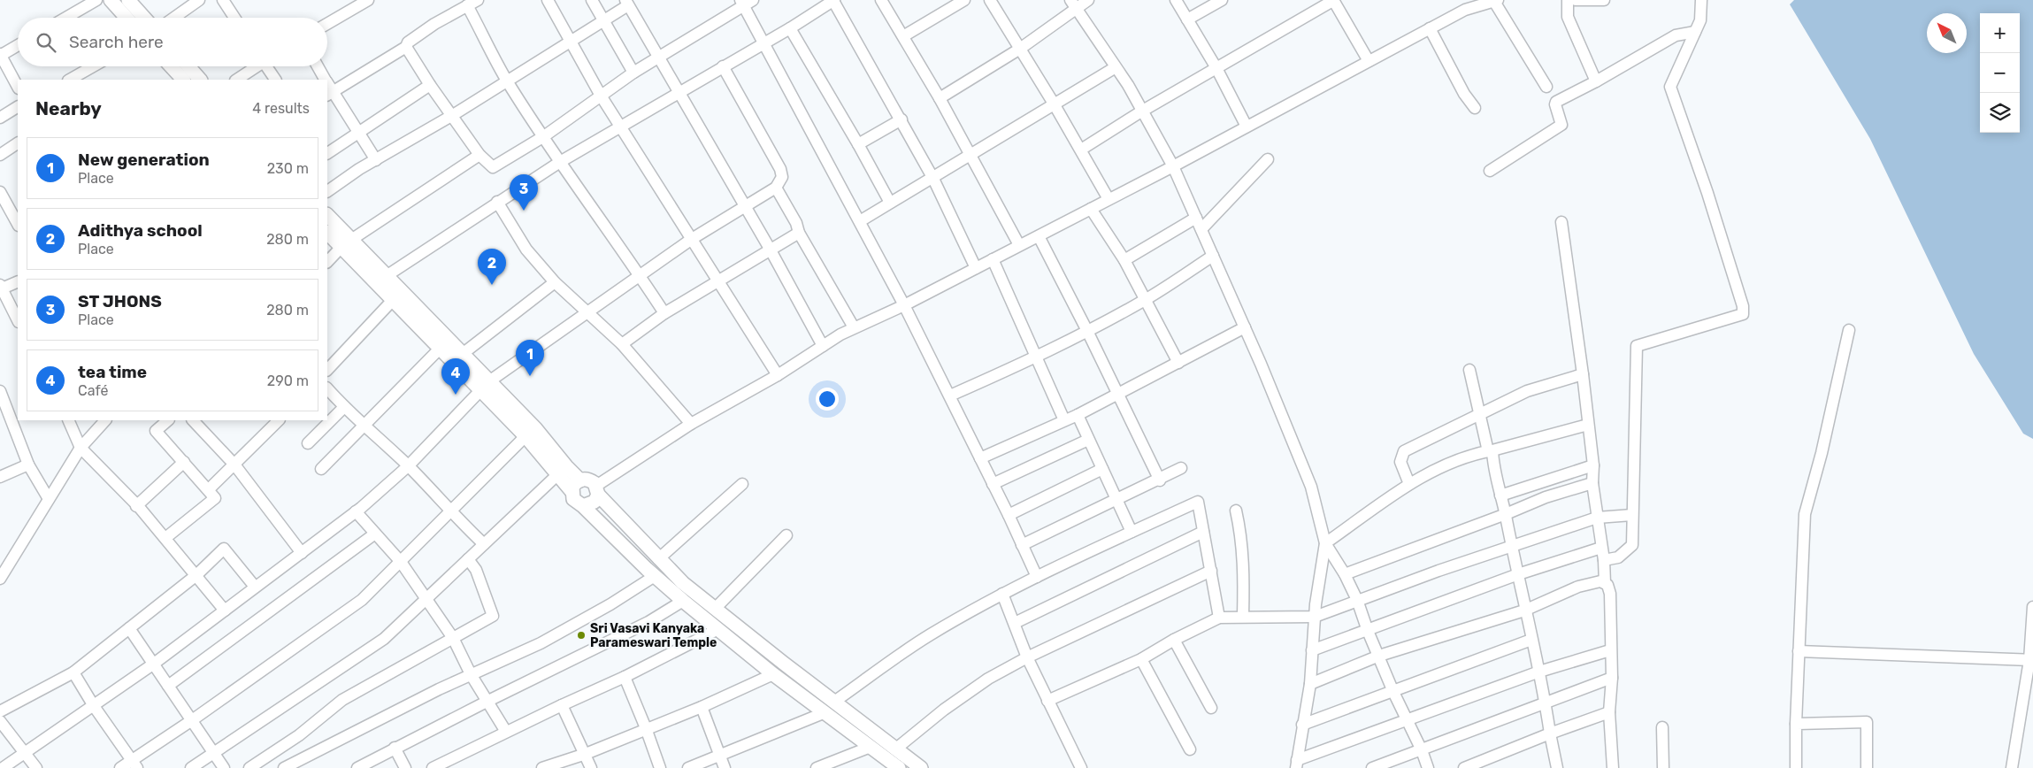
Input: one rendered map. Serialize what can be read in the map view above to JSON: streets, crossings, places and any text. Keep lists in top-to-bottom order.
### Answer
{
  "places": ["Sri Vasavi Kanyaka Parameswari Temple"],
  "north": "top left",
  "page": {
    "map_buttons": ["+", "−"],
    "search": "Search here",
    "heading": ["Nearby", "4 results"],
    "list": [
      {
        "mark": "1",
        "name": "New generation",
        "note": "Place",
        "value": "230 m"
      },
      {
        "mark": "2",
        "name": "Adithya school",
        "note": "Place",
        "value": "280 m"
      },
      {
        "mark": "3",
        "name": "ST JHONS",
        "note": "Place",
        "value": "280 m"
      },
      {
        "mark": "4",
        "name": "tea time",
        "note": "Café",
        "value": "290 m"
      }
    ],
    "pins": [
      "3",
      "2",
      "1",
      "4"
    ]
  }
}
